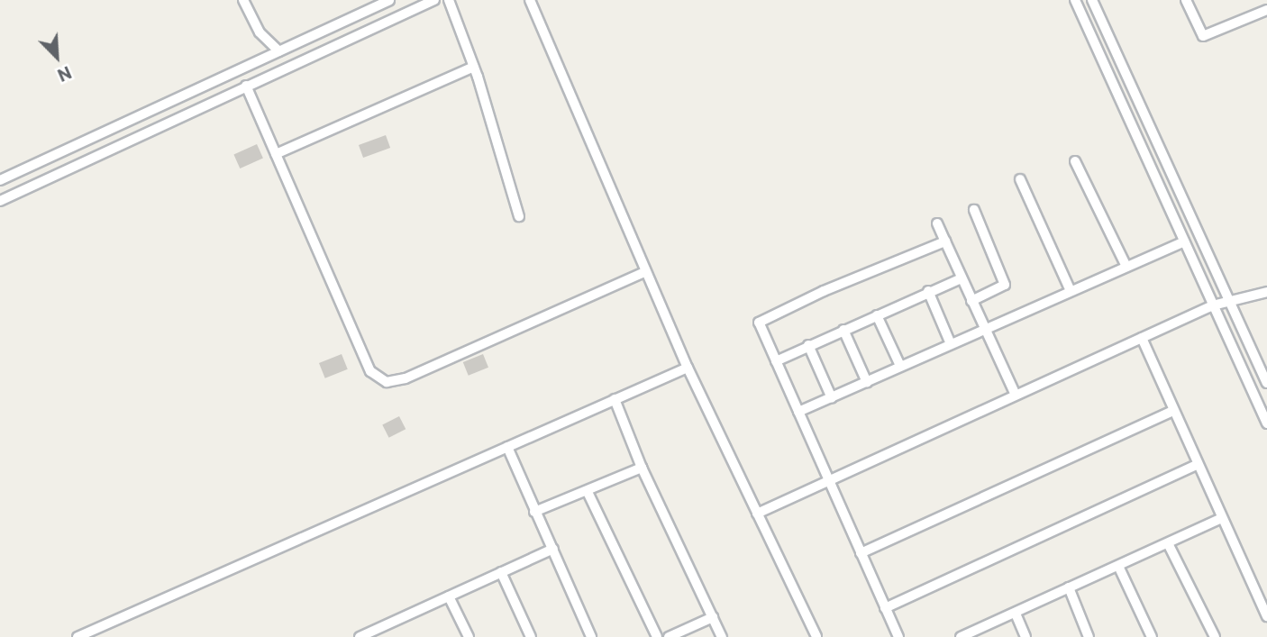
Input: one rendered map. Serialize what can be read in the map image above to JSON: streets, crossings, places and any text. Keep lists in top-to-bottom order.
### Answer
{
  "north": "bottom right"
}
